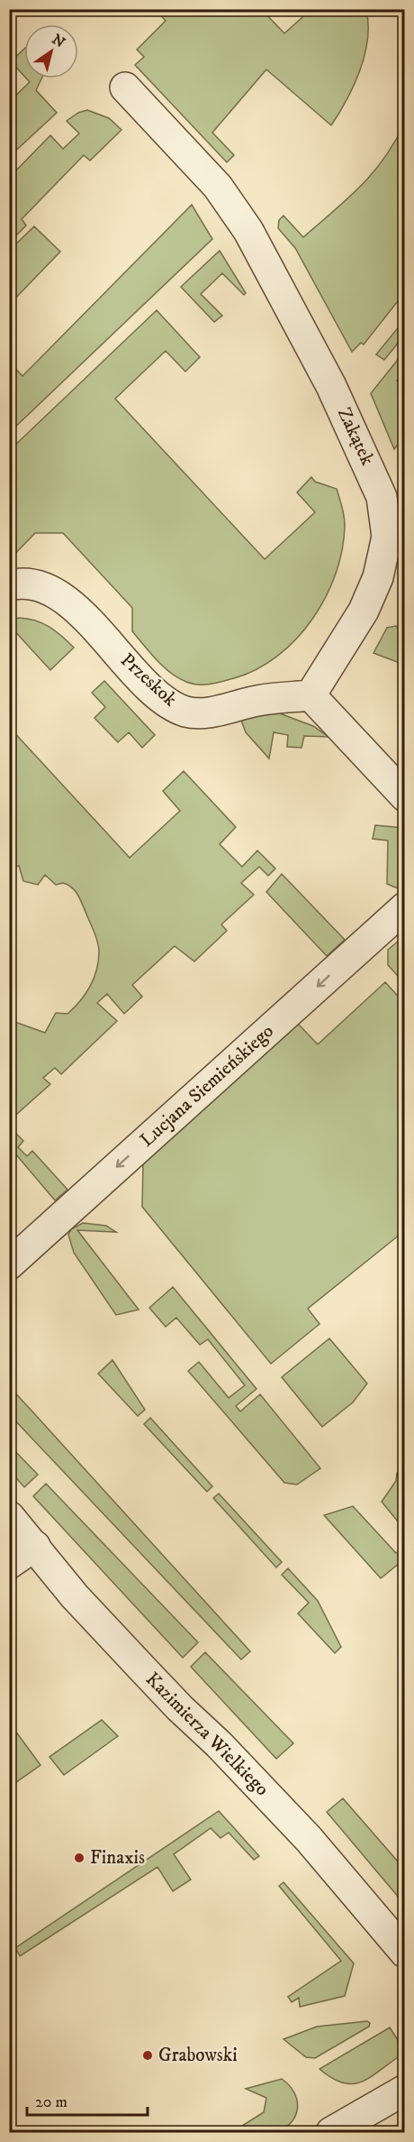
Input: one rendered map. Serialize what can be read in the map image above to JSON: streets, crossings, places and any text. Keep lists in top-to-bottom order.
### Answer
{
  "streets": {
    "street": [
      "Zakątek",
      "Przeskok",
      "Lucjana Siemieńskiego",
      "Kazimierza Wielkiego"
    ]
  },
  "crossings": [
    ["Zakątek", "Przeskok"]
  ],
  "one_way": ["Lucjana Siemieńskiego"],
  "places": ["Finaxis", "Grabowski"],
  "scale_bar": "20 m",
  "north": "top right"
}
